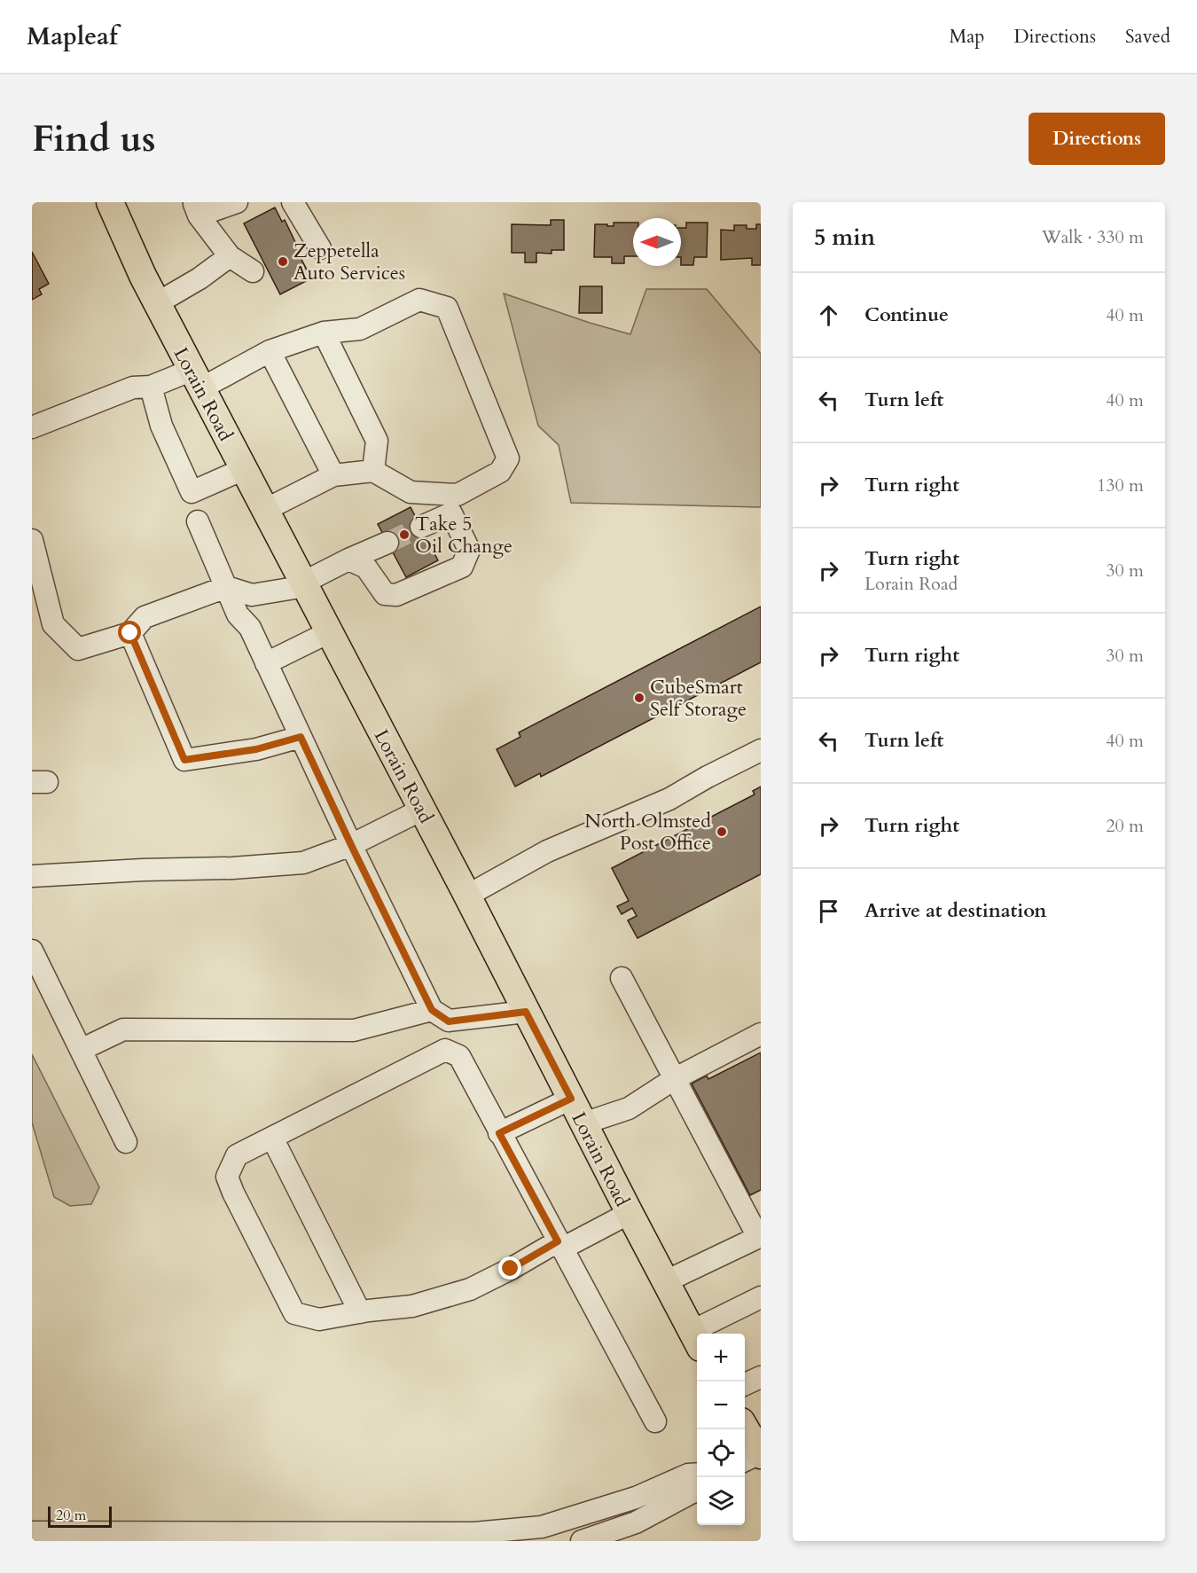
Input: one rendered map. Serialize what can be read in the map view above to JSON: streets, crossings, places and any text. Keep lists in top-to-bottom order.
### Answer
{
  "streets": {
    "main road": ["Lorain Road"]
  },
  "places": [
    "Zeppetella Auto Services",
    "Take 5 Oil Change",
    "CubeSmart Self Storage",
    "North Olmsted Post Office"
  ],
  "scale_bar": "20 m",
  "north": "left",
  "page": {
    "header": "Mapleaf",
    "nav": ["Map", "Directions", "Saved"],
    "buttons": "Directions",
    "title": "Find us",
    "heading": ["5 min", "Walk · 330 m"],
    "list": [
      ["Continue", "40 m"],
      ["Turn left", "40 m"],
      ["Turn right", "130 m"],
      ["Turn right", "Lorain Road", "30 m"],
      ["Turn right", "30 m"],
      ["Turn left", "40 m"],
      ["Turn right", "20 m"],
      "Arrive at destination"
    ],
    "map_buttons": ["+", "−"],
    "scale": "20 m"
  }
}
